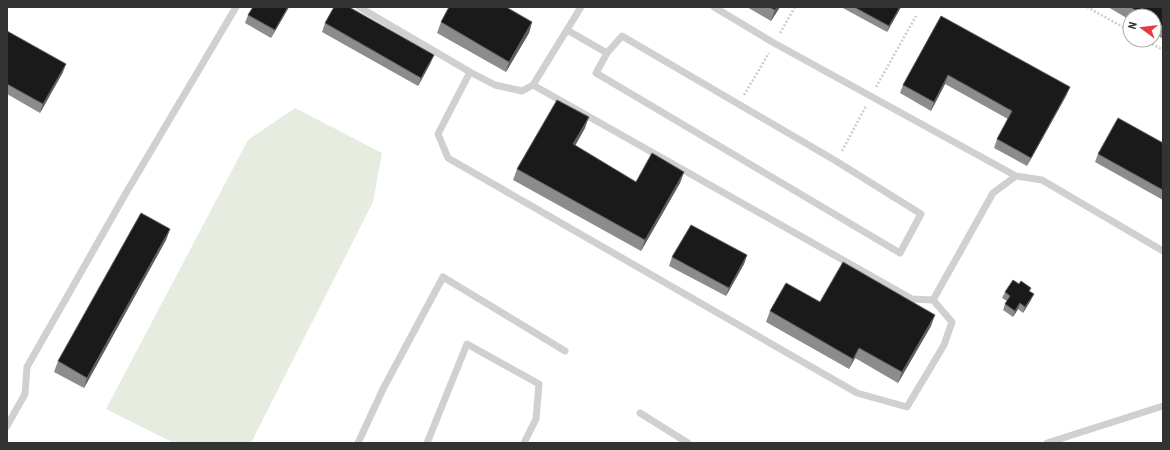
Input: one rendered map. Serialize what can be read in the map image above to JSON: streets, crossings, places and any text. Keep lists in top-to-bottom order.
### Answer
{
  "north": "left"
}
